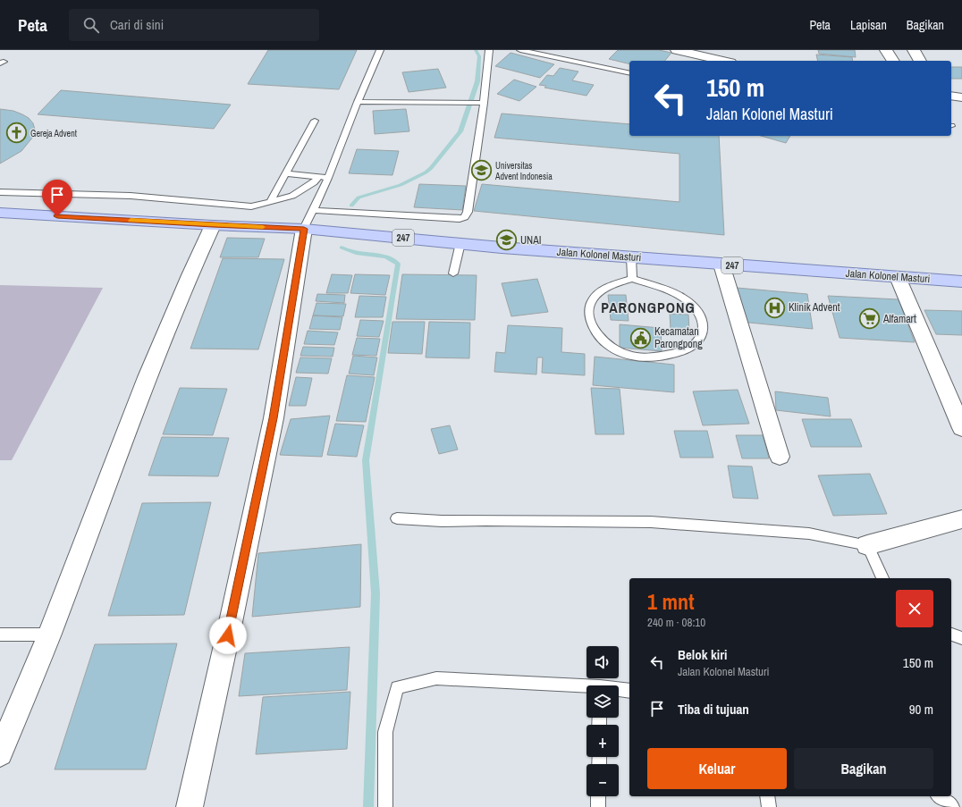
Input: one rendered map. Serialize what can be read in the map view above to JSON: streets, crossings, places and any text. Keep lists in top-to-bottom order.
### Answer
{
  "streets": {
    "main road": ["247", "Jalan Kolonel Masturi"]
  },
  "districts": ["PARONGPONG"],
  "places": {
    "church": ["Gereja Advent"],
    "school or university": ["Universitas Advent Indonesia", "UNAI"],
    "hospital": ["Klinik Advent"],
    "supermarket": ["Alfamart"],
    "public building": ["Kecamatan Parongpong"]
  },
  "page": {
    "header": "Peta",
    "search": "Cari di sini",
    "nav": ["Peta", "Lapisan", "Bagikan"],
    "turn": ["150 m", "Jalan Kolonel Masturi"],
    "heading": ["1 mnt", "240 m · 08:10"],
    "list": [
      {
        "name": "Belok kiri",
        "note": "Jalan Kolonel Masturi",
        "value": "150 m"
      },
      {
        "name": "Tiba di tujuan",
        "value": "90 m"
      }
    ],
    "map_buttons": ["+", "−"],
    "buttons": ["Keluar", "Bagikan"]
  }
}
